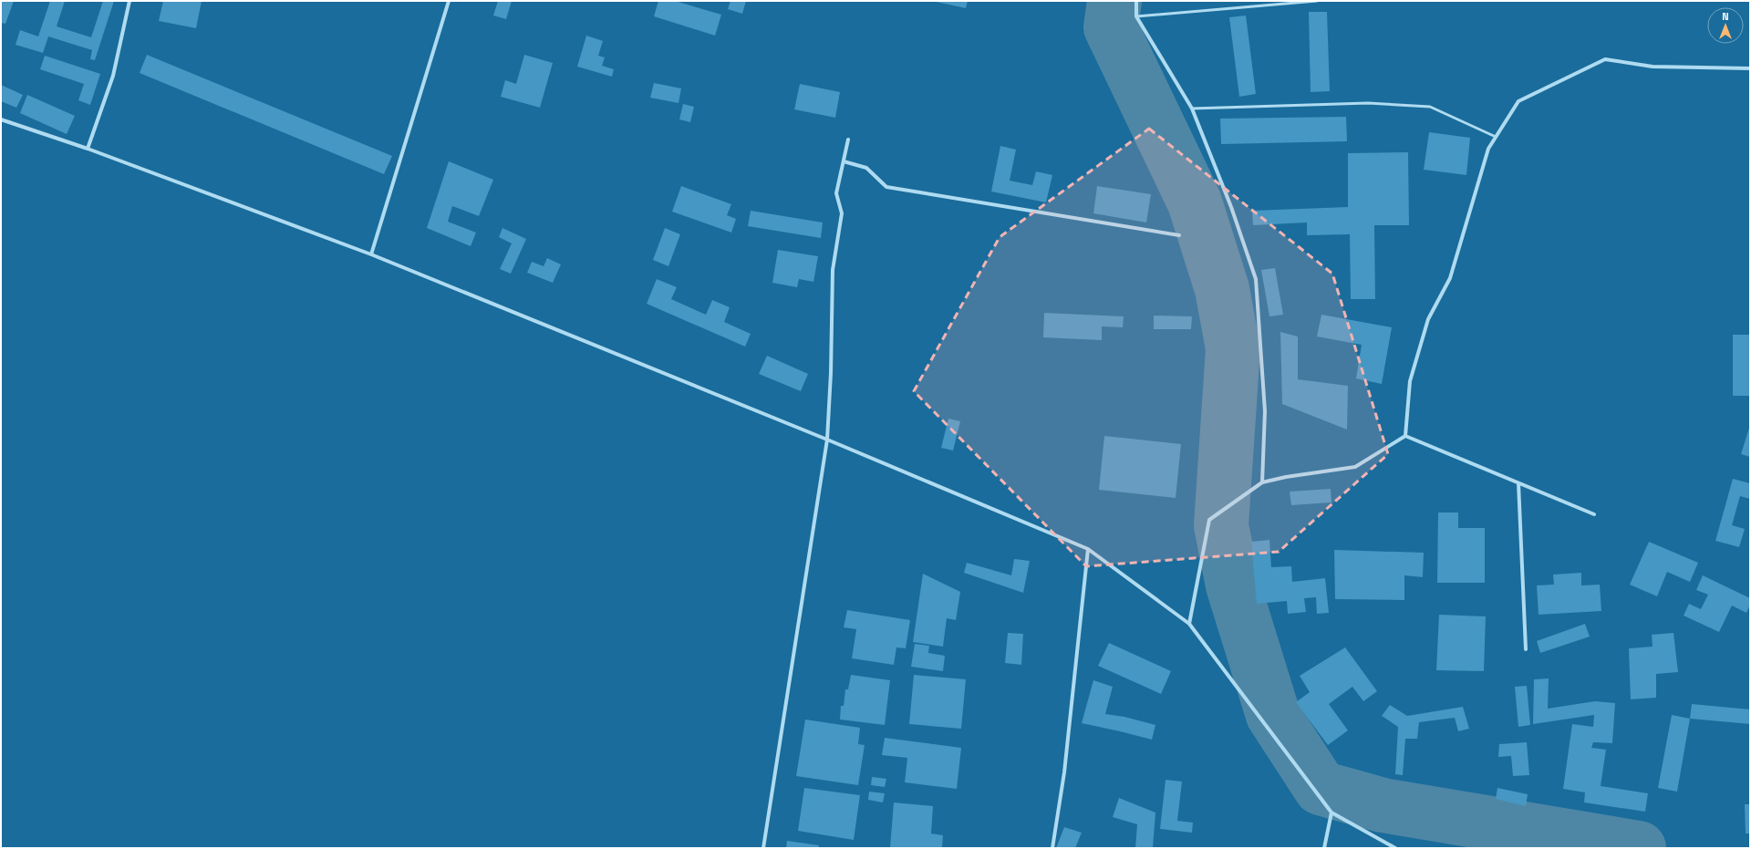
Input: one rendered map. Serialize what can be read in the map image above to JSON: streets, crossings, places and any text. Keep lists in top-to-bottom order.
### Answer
{
  "north": "top"
}
